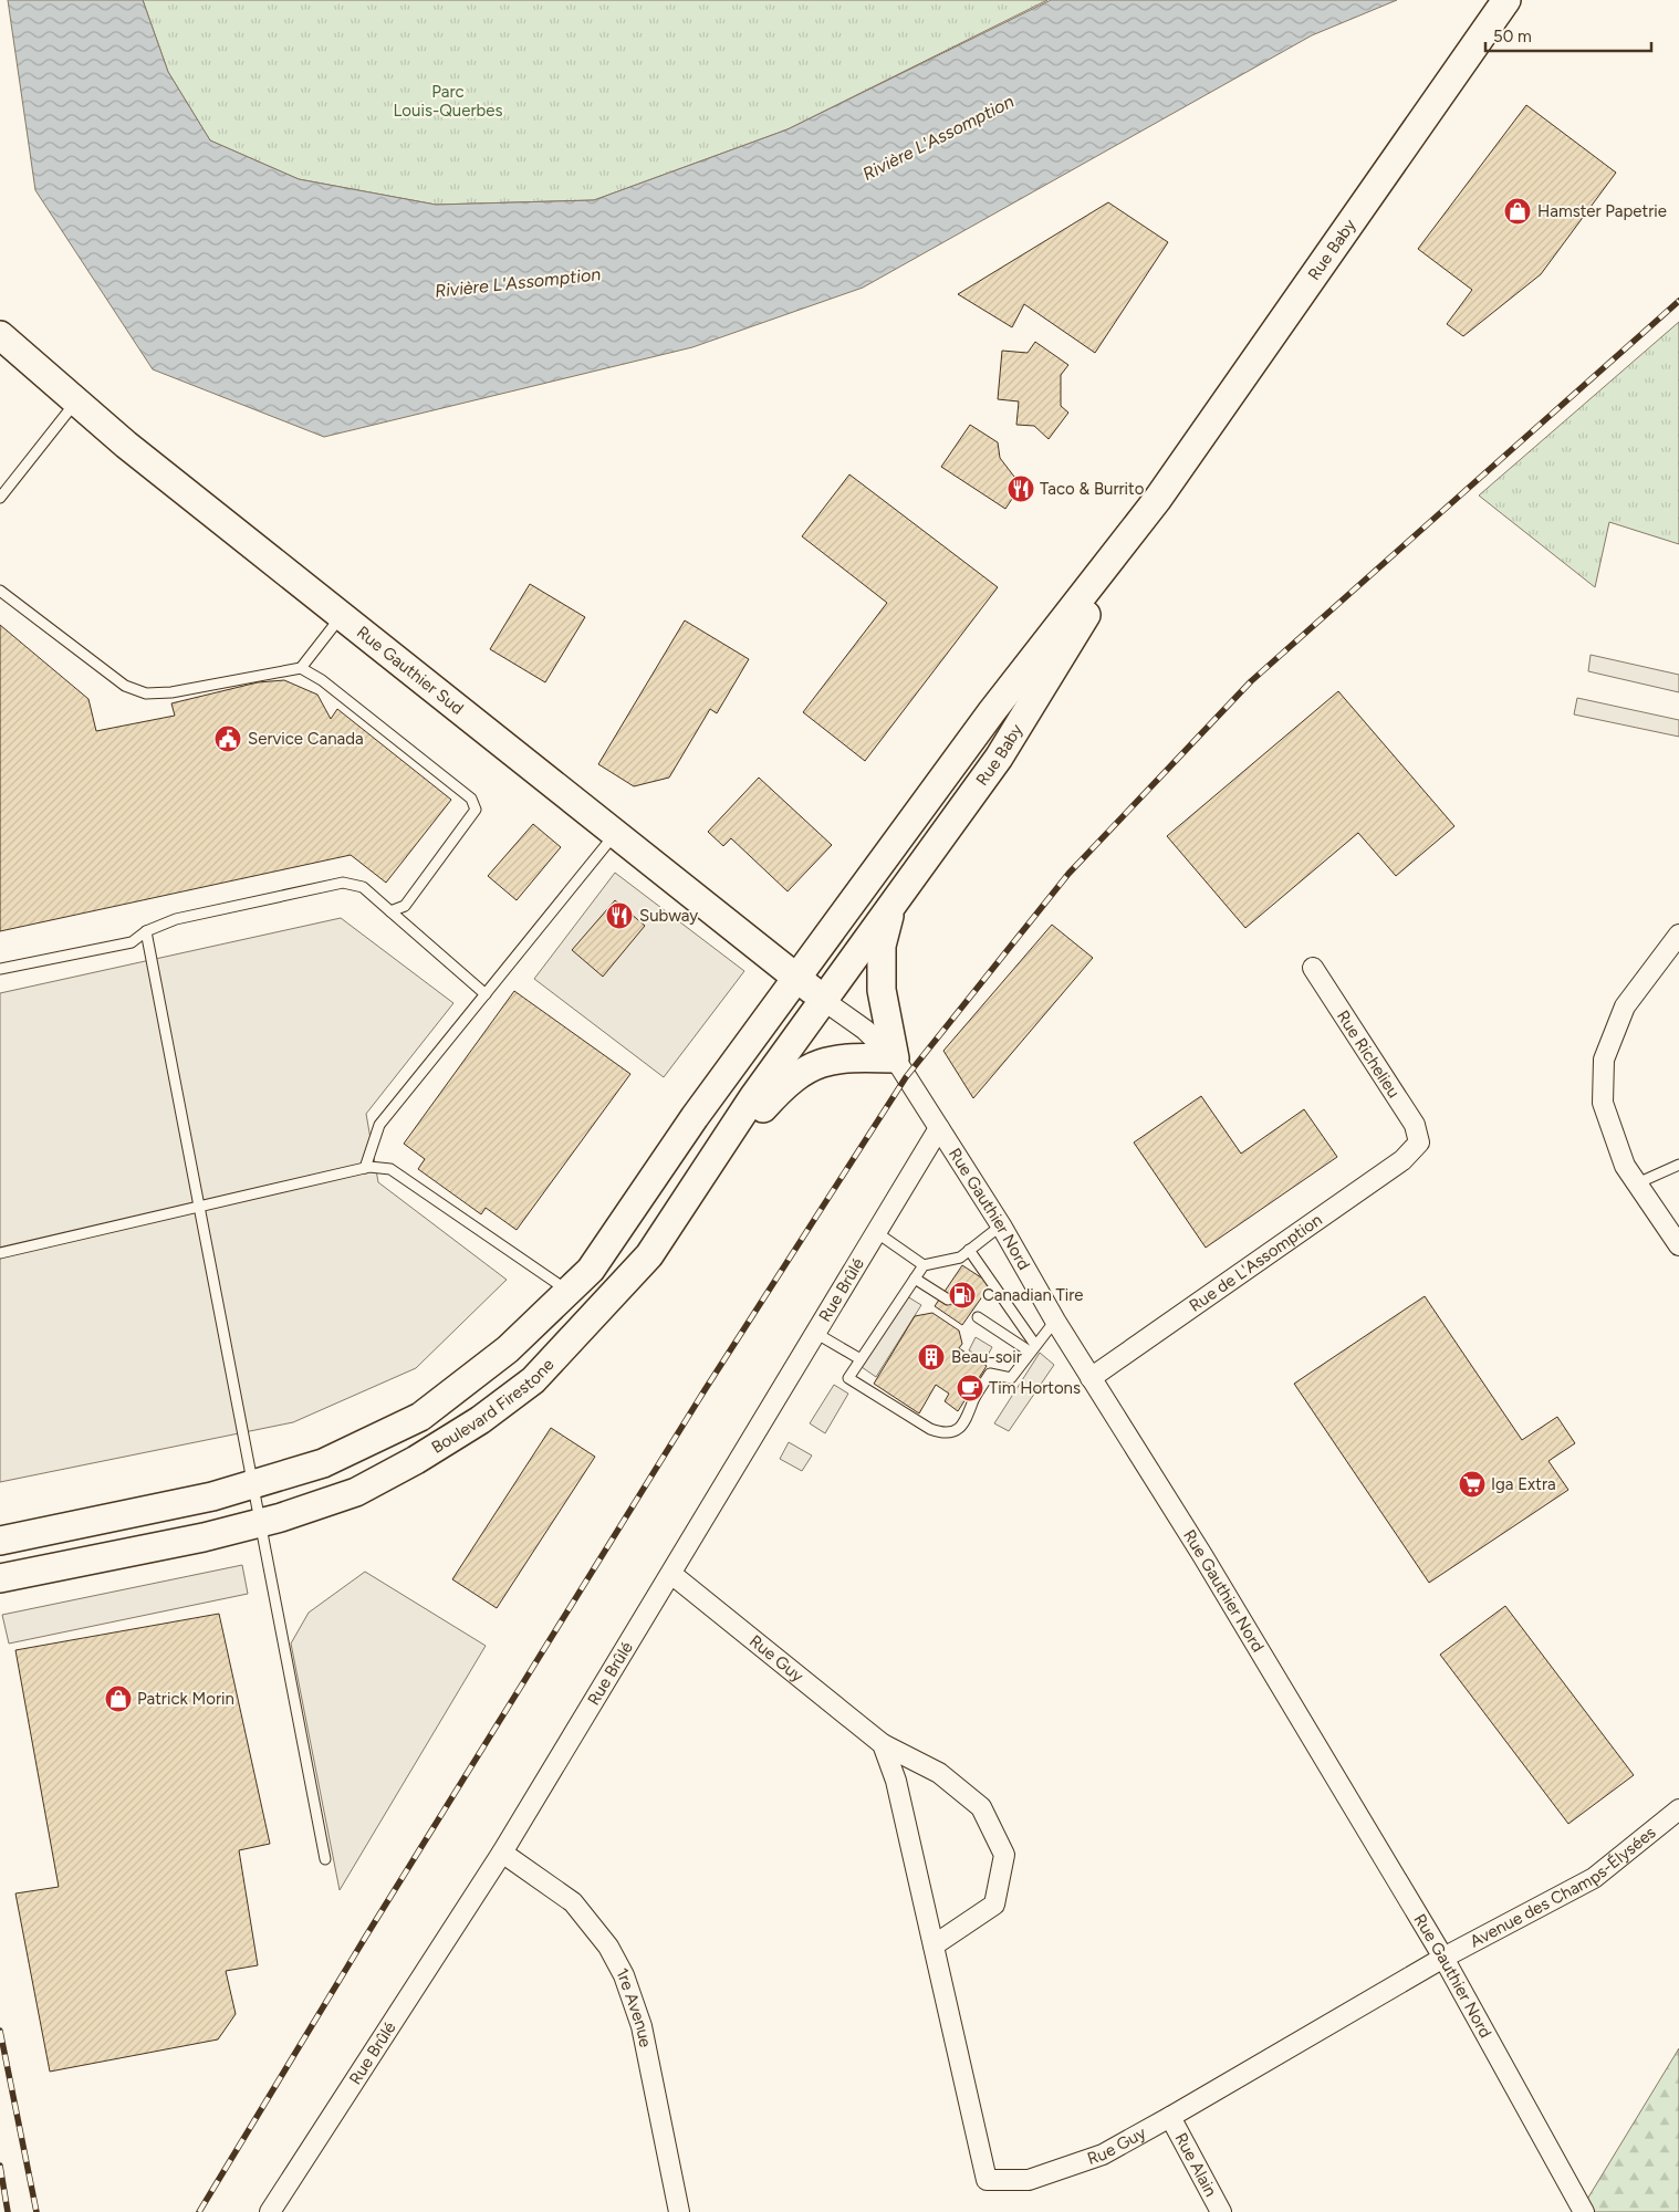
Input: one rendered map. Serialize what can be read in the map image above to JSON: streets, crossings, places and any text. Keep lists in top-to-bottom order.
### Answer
{
  "streets": {
    "main road": ["Rue Baby", "Rue Gauthier Sud", "Boulevard Firestone"],
    "street": [
      "Rue Richelieu",
      "Rue Gauthier Nord",
      "Rue de L'Assomption",
      "Rue Brûlé",
      "Rue Guy",
      "Avenue des Champs-Élysées",
      "1re Avenue",
      "Rue Alain"
    ]
  },
  "crossings": [
    ["Rue Baby", "Rue Gauthier Sud"],
    ["Rue Baby", "Rue Gauthier Nord"],
    ["Rue Baby", "Boulevard Firestone"],
    ["Rue Gauthier Sud", "Rue Gauthier Nord"],
    ["Rue Gauthier Sud", "Boulevard Firestone"],
    ["Rue Richelieu", "Rue de L'Assomption"],
    ["Rue Gauthier Nord", "Rue de L'Assomption"],
    ["Rue Gauthier Nord", "Rue Brûlé"],
    ["Rue Gauthier Nord", "Boulevard Firestone"],
    ["Rue Gauthier Nord", "Rue Guy"],
    ["Rue Gauthier Nord", "Avenue des Champs-Élysées"],
    ["Rue Brûlé", "Rue Guy"],
    ["Rue Brûlé", "1re Avenue"],
    ["Rue Guy", "Avenue des Champs-Élysées"],
    ["Rue Guy", "Rue Alain"]
  ],
  "water": ["Rivière L'Assomption"],
  "parks": ["Parc Louis-Querbes"],
  "places": {
    "shop": ["Hamster Papetrie", "Patrick Morin"],
    "restaurant": ["Taco & Burrito", "Subway"],
    "public building": ["Service Canada"],
    "fuel station": ["Canadian Tire"],
    "building": ["Beau-soir"],
    "cafe": ["Tim Hortons"],
    "supermarket": ["Iga Extra"]
  },
  "scale_bar": "50 m"
}
